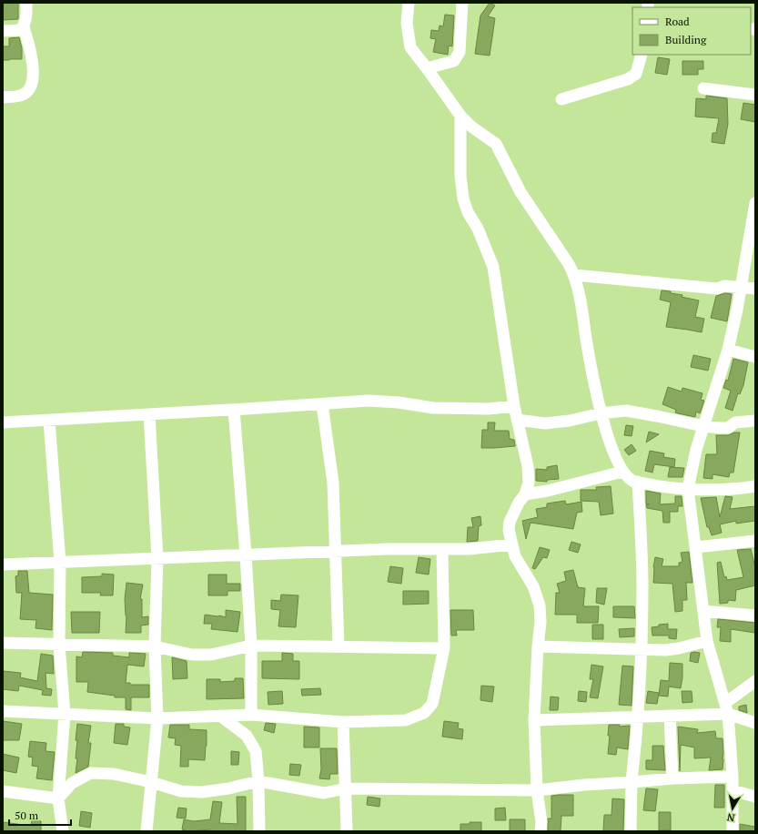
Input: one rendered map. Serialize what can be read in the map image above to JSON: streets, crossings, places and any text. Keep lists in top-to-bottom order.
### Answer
{
  "legend": ["Road", "Building"],
  "scale_bar": "50 m",
  "north": "bottom"
}
